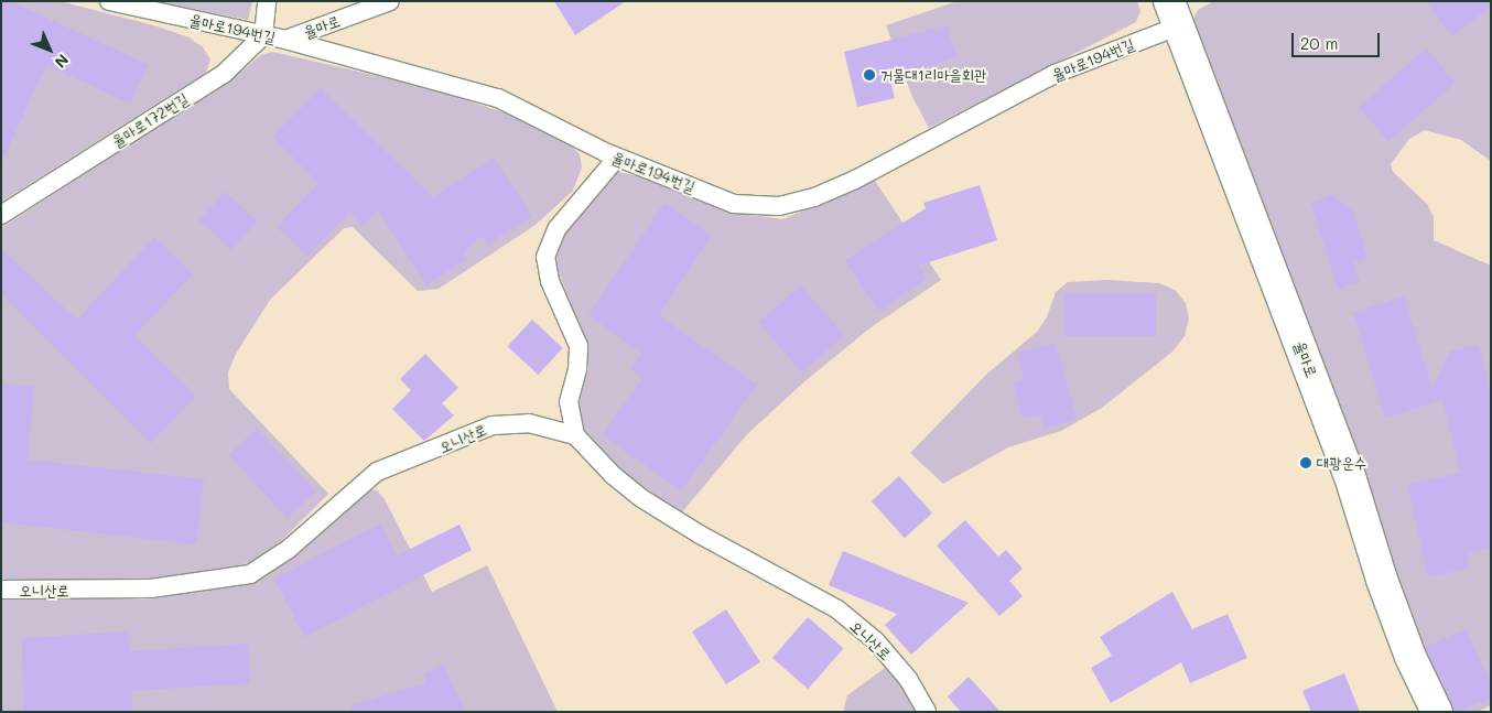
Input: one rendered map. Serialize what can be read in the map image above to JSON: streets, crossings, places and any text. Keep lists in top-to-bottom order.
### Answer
{
  "streets": {
    "street": ["율마로"],
    "lane": ["율마로194번길", "율마로172번길", "오니산로"]
  },
  "crossings": [
    ["율마로", "율마로194번길"],
    ["율마로194번길", "율마로172번길"]
  ],
  "places": ["거물대1리마을회관", "대광운수"],
  "scale_bar": "20 m",
  "north": "bottom right"
}
